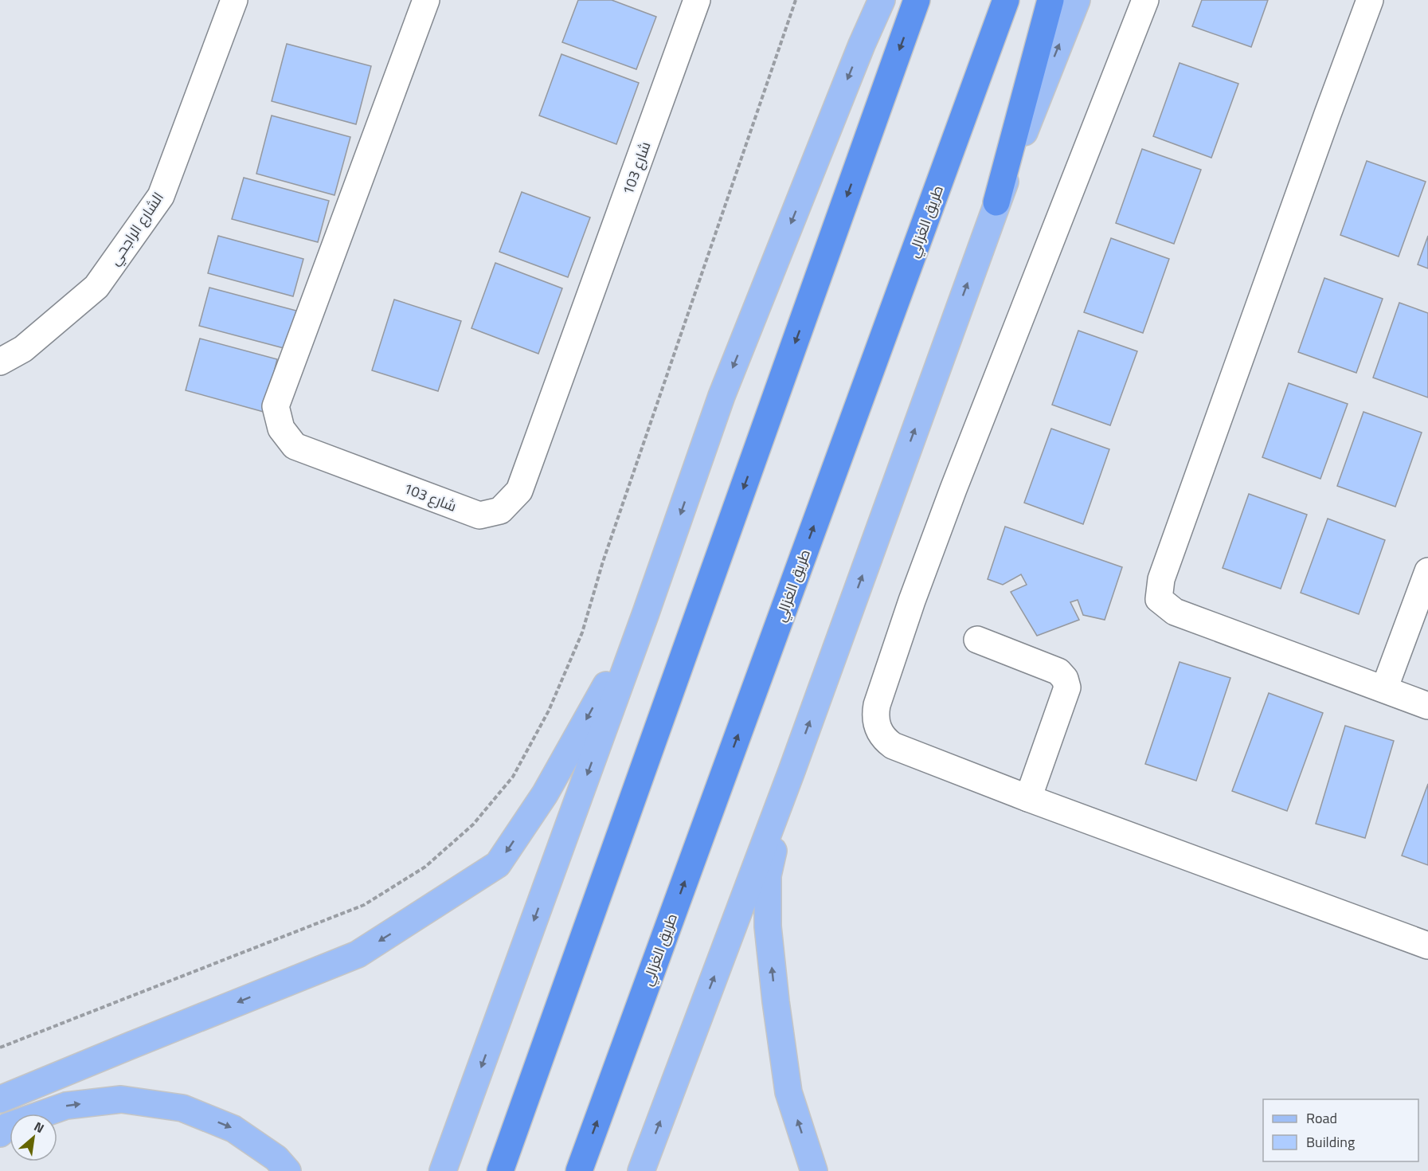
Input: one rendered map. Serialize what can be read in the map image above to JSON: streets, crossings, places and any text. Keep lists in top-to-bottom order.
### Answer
{
  "streets": {
    "highway": ["طريق الغزالي"],
    "street": ["شارع 103", "الشارع الراجحي"]
  },
  "legend": ["Road", "Building"],
  "north": "top right"
}
